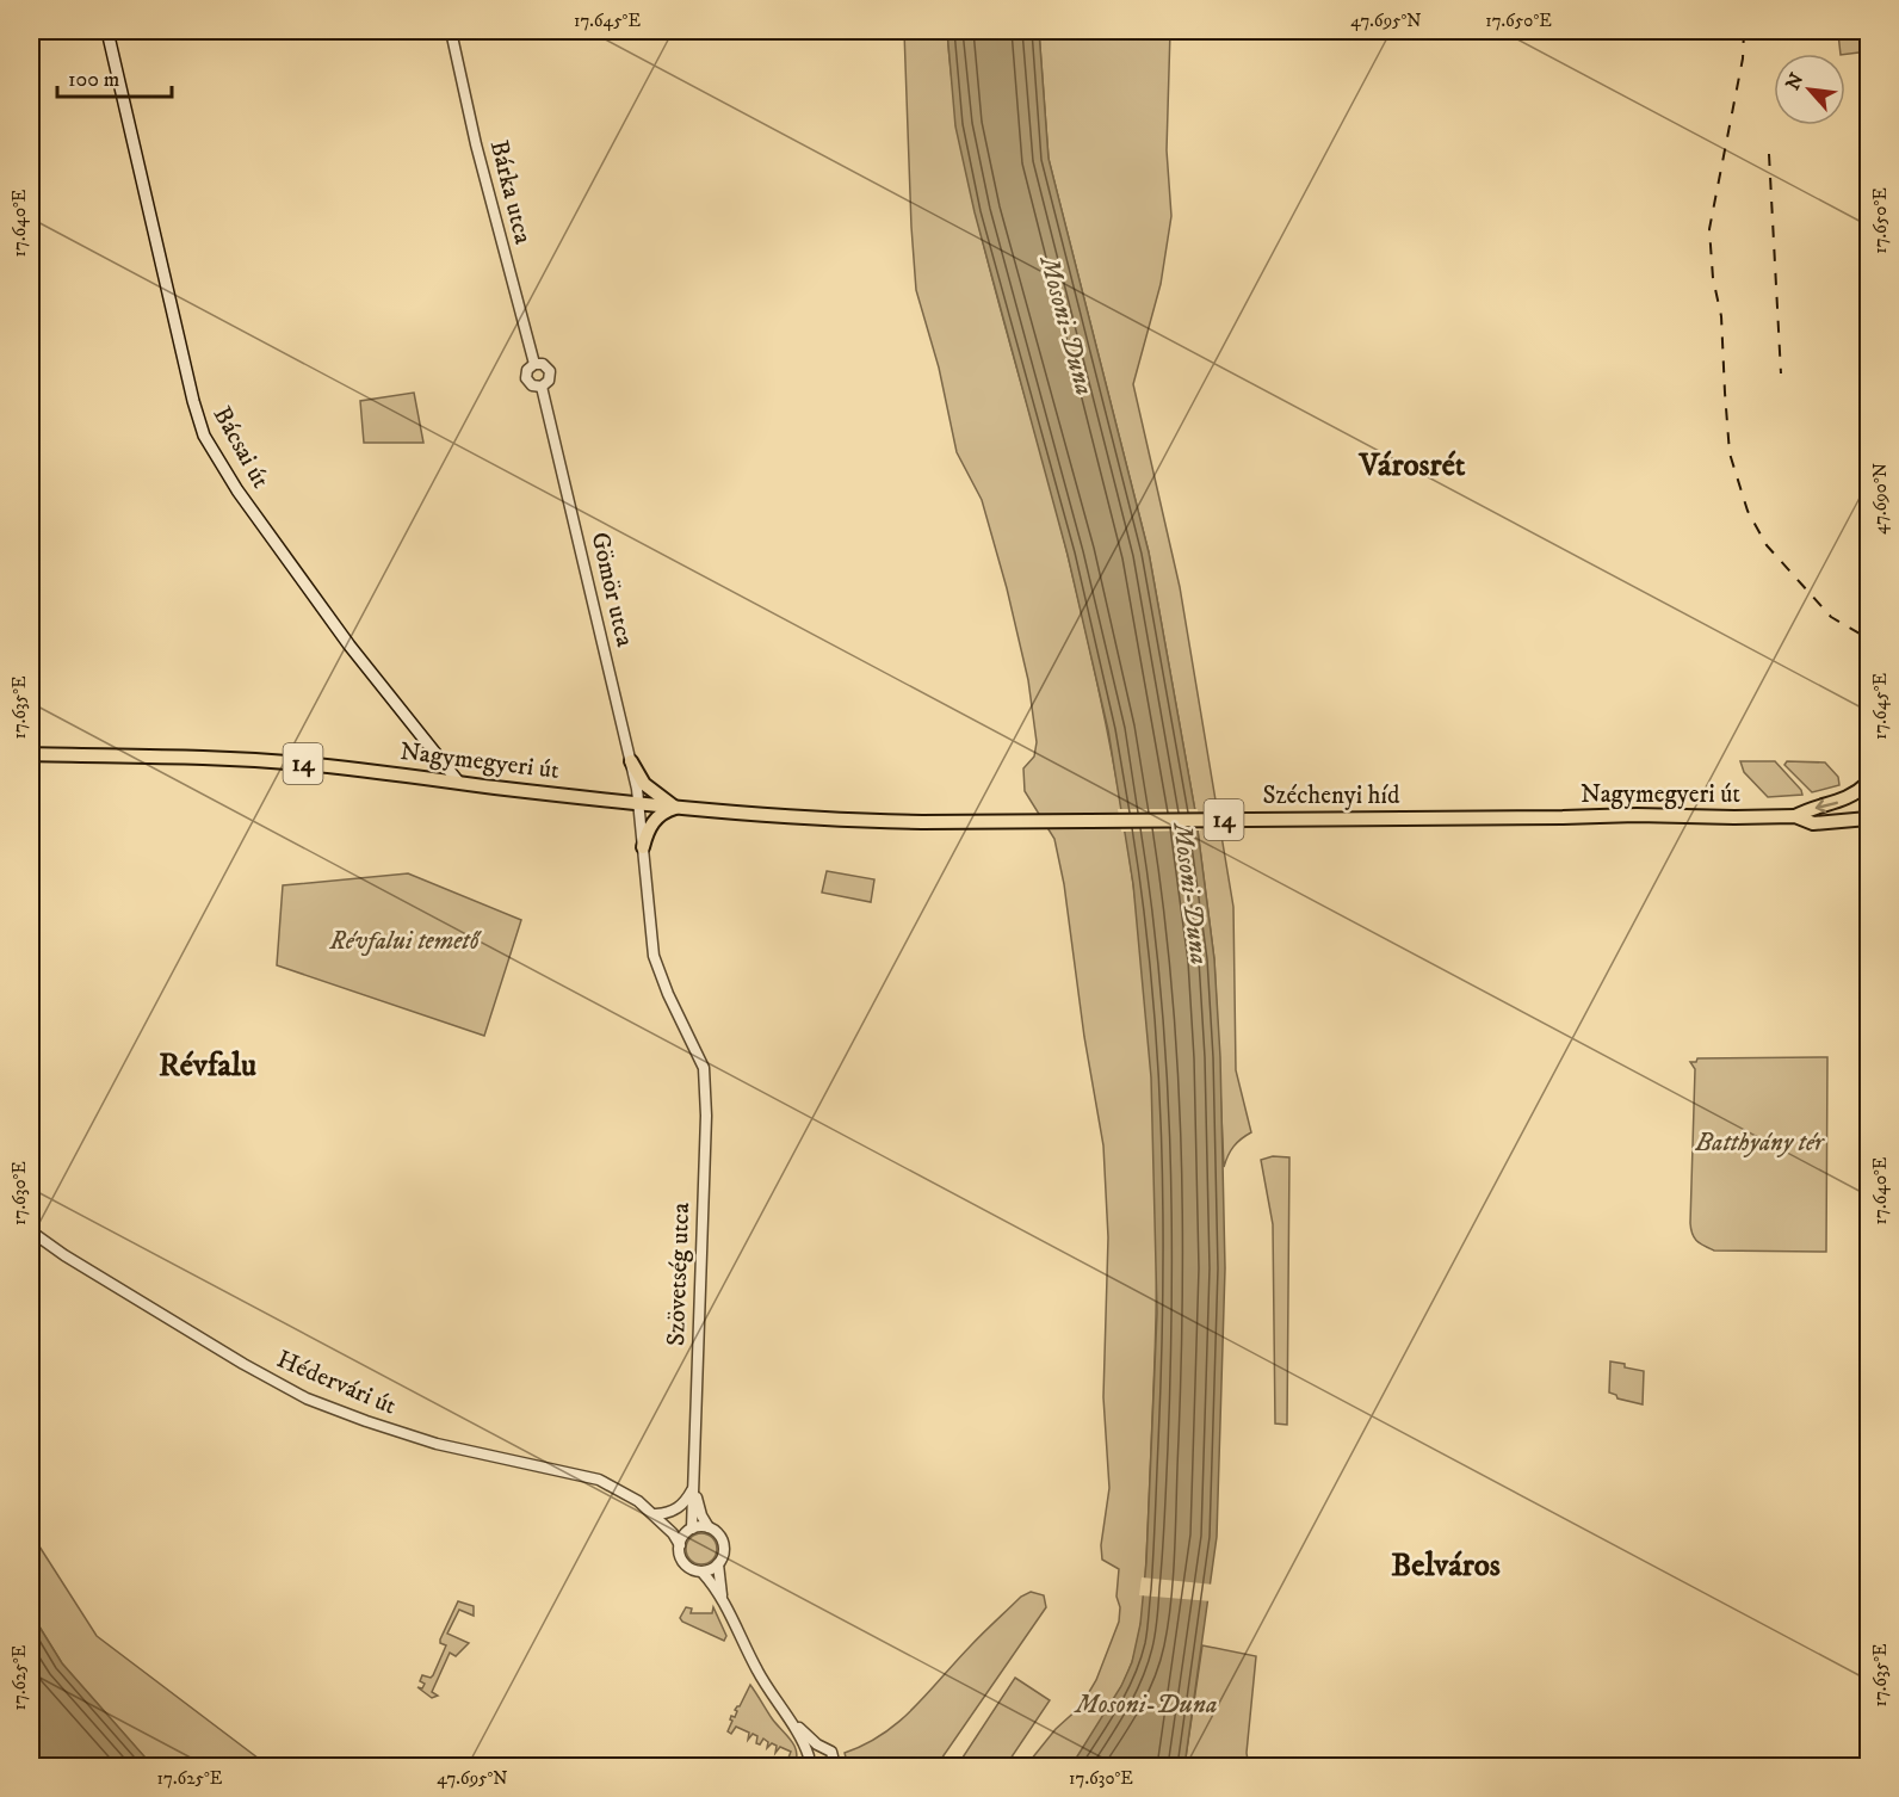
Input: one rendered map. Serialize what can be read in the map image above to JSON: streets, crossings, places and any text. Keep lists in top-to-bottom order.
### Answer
{
  "streets": {
    "main road": [
      "Bácsai út",
      "Nagymegyeri út",
      "14",
      "Széchenyi híd"
    ],
    "street": [
      "Bárka utca",
      "Gömör utca",
      "Szövetség utca",
      "Hédervári út"
    ]
  },
  "crossings": [
    ["Bárka utca", "Gömör utca"],
    ["Bácsai út", "Nagymegyeri út"],
    ["Gömör utca", "Nagymegyeri út"],
    ["Gömör utca", "Szövetség utca"],
    ["Nagymegyeri út", "Széchenyi híd"],
    ["Szövetség utca", "Hédervári út"]
  ],
  "districts": ["Városrét", "Révfalu", "Belváros"],
  "water": ["Mosoni-Duna"],
  "parks": ["Révfalui temető", "Batthyány tér"],
  "scale_bar": "100 m",
  "north": "top left",
  "coordinates": [
    "17.645°E",
    "47.695°N",
    "17.650°E",
    "17.640°E",
    "47.690°N",
    "17.635°E",
    "17.630°E",
    "17.625°E"
  ]
}
